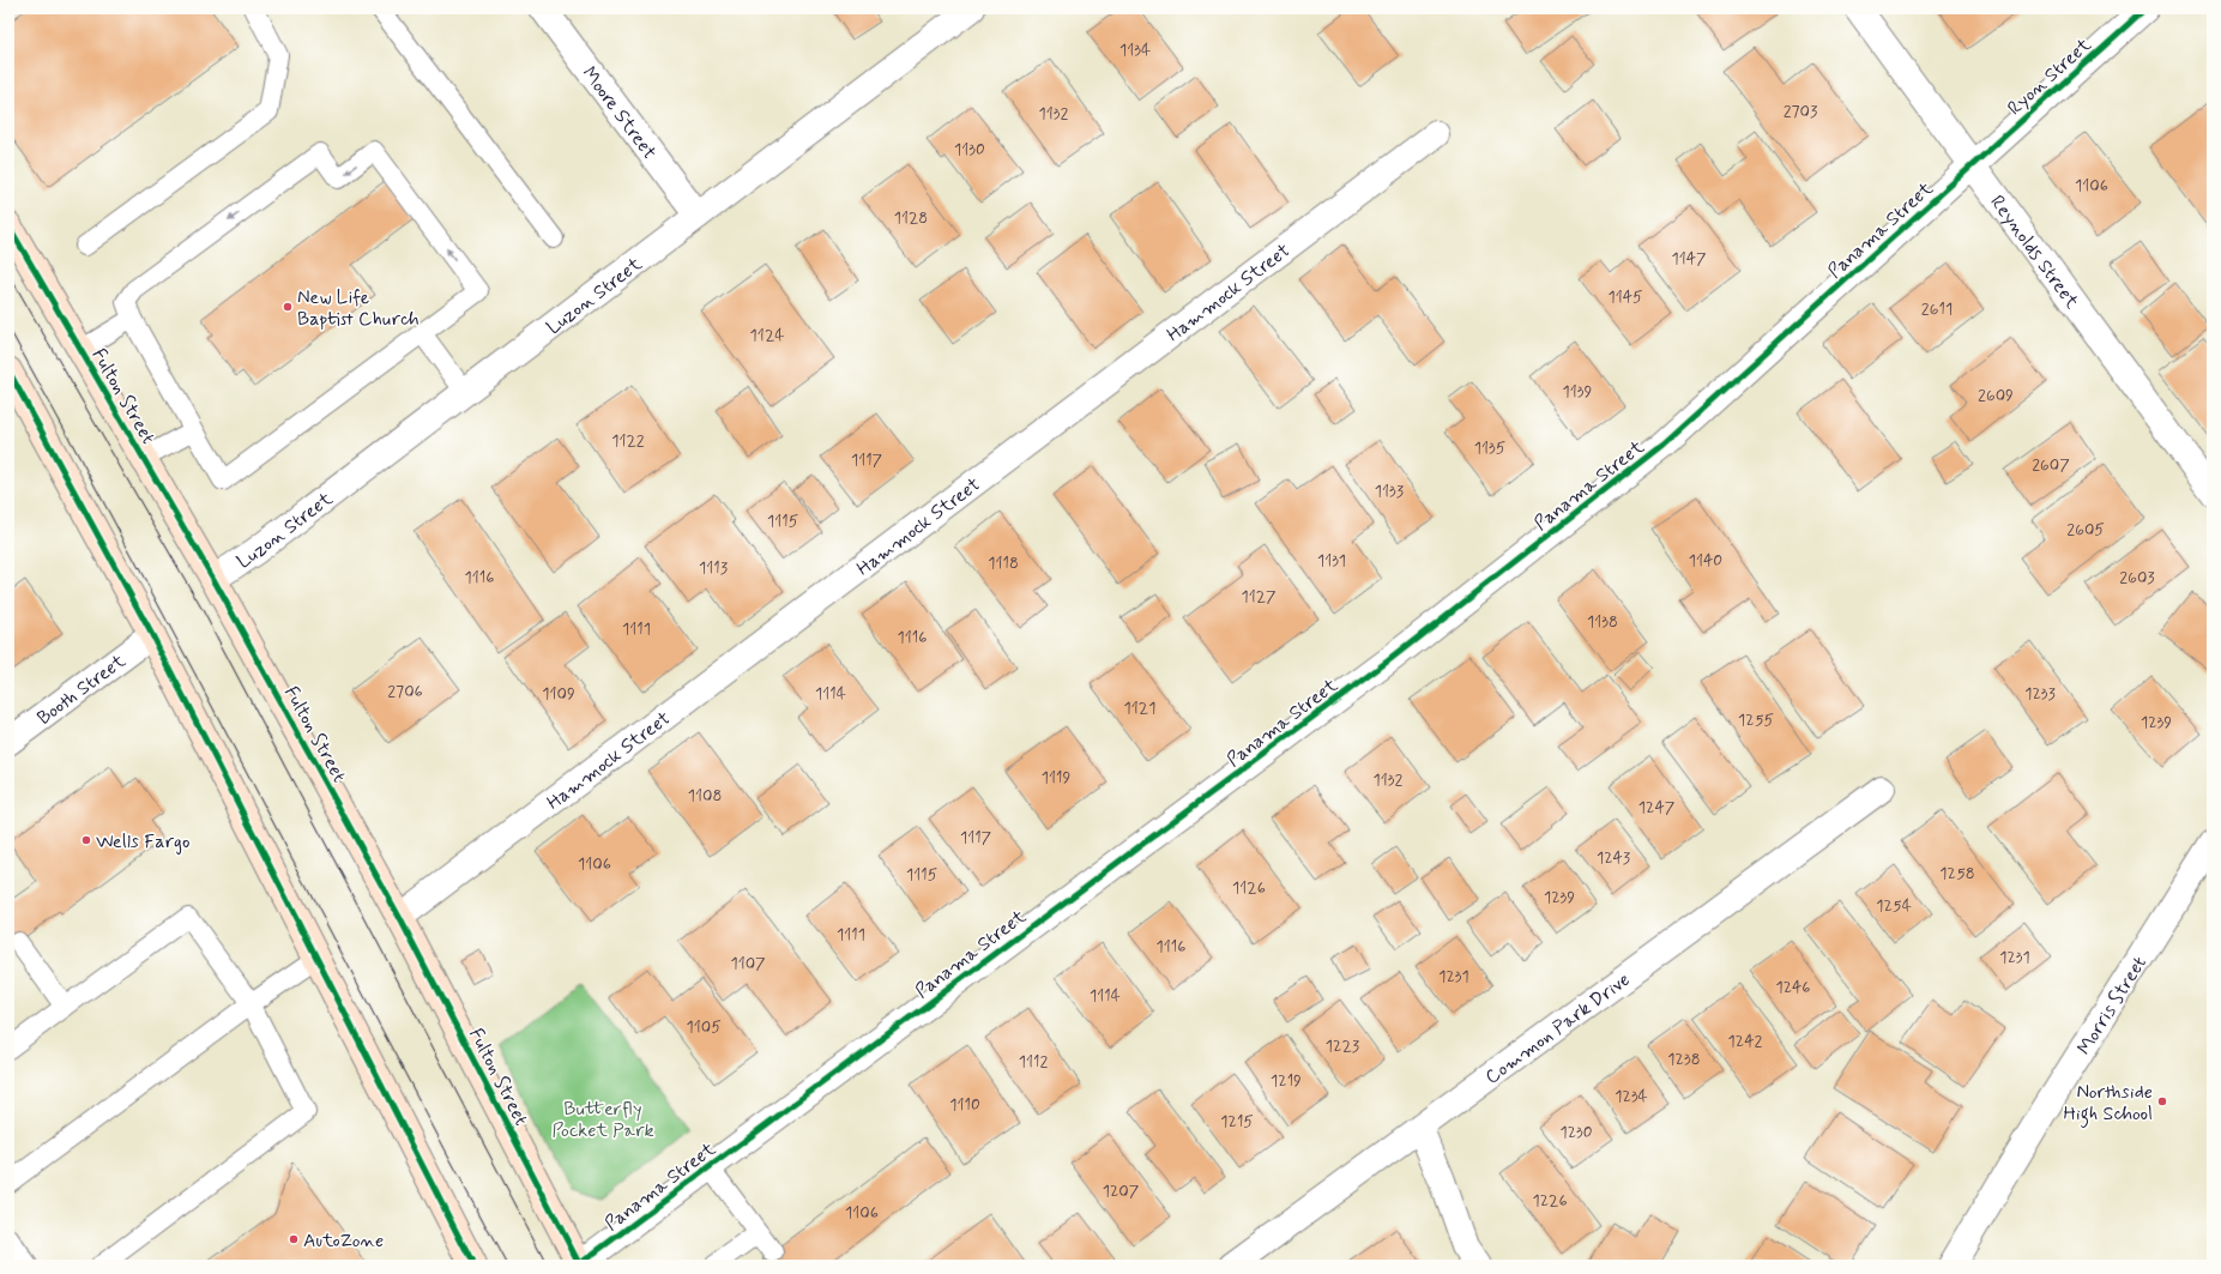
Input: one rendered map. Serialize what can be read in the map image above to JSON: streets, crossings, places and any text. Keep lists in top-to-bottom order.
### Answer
{
  "streets": {
    "main road": ["Fulton Street"],
    "street": [
      "Ryon Street",
      "Moore Street",
      "Panama Street",
      "Reynolds Street",
      "Hammock Street",
      "Luzon Street",
      "Booth Street",
      "Morris Street",
      "Common Park Drive"
    ]
  },
  "crossings": [
    ["Ryon Street", "Panama Street"],
    ["Ryon Street", "Reynolds Street"],
    ["Moore Street", "Luzon Street"],
    ["Panama Street", "Reynolds Street"],
    ["Panama Street", "Fulton Street"],
    ["Hammock Street", "Fulton Street"],
    ["Luzon Street", "Fulton Street"]
  ],
  "parks": ["Butterfly Pocket Park"],
  "places": [
    "New Life Baptist Church",
    "Wells Fargo",
    "Northside High School",
    "AutoZone"
  ],
  "house_numbers": [
    "1134",
    "2703",
    "1132",
    "1130",
    "1106",
    "1128",
    "1147",
    "1145",
    "2611",
    "1124",
    "1139",
    "2609",
    "1122",
    "1135",
    "1117",
    "2607",
    "1133",
    "1115",
    "2605",
    "1131",
    "1140",
    "1118",
    "1113",
    "1116",
    "2603",
    "1127",
    "1138",
    "1111",
    "1116",
    "2706",
    "1109",
    "1114",
    "1233",
    "1121",
    "1255",
    "1239",
    "1119",
    "1132",
    "1108",
    "1247",
    "1117",
    "1243",
    "1106",
    "1258",
    "1115",
    "1126",
    "1239",
    "1254",
    "1111",
    "1116",
    "1231",
    "1107",
    "1231",
    "1246",
    "1114",
    "1105",
    "1242",
    "1223",
    "1238",
    "1112",
    "1219",
    "1234",
    "1110",
    "1215",
    "1230",
    "1207",
    "1226",
    "1106"
  ]
}
